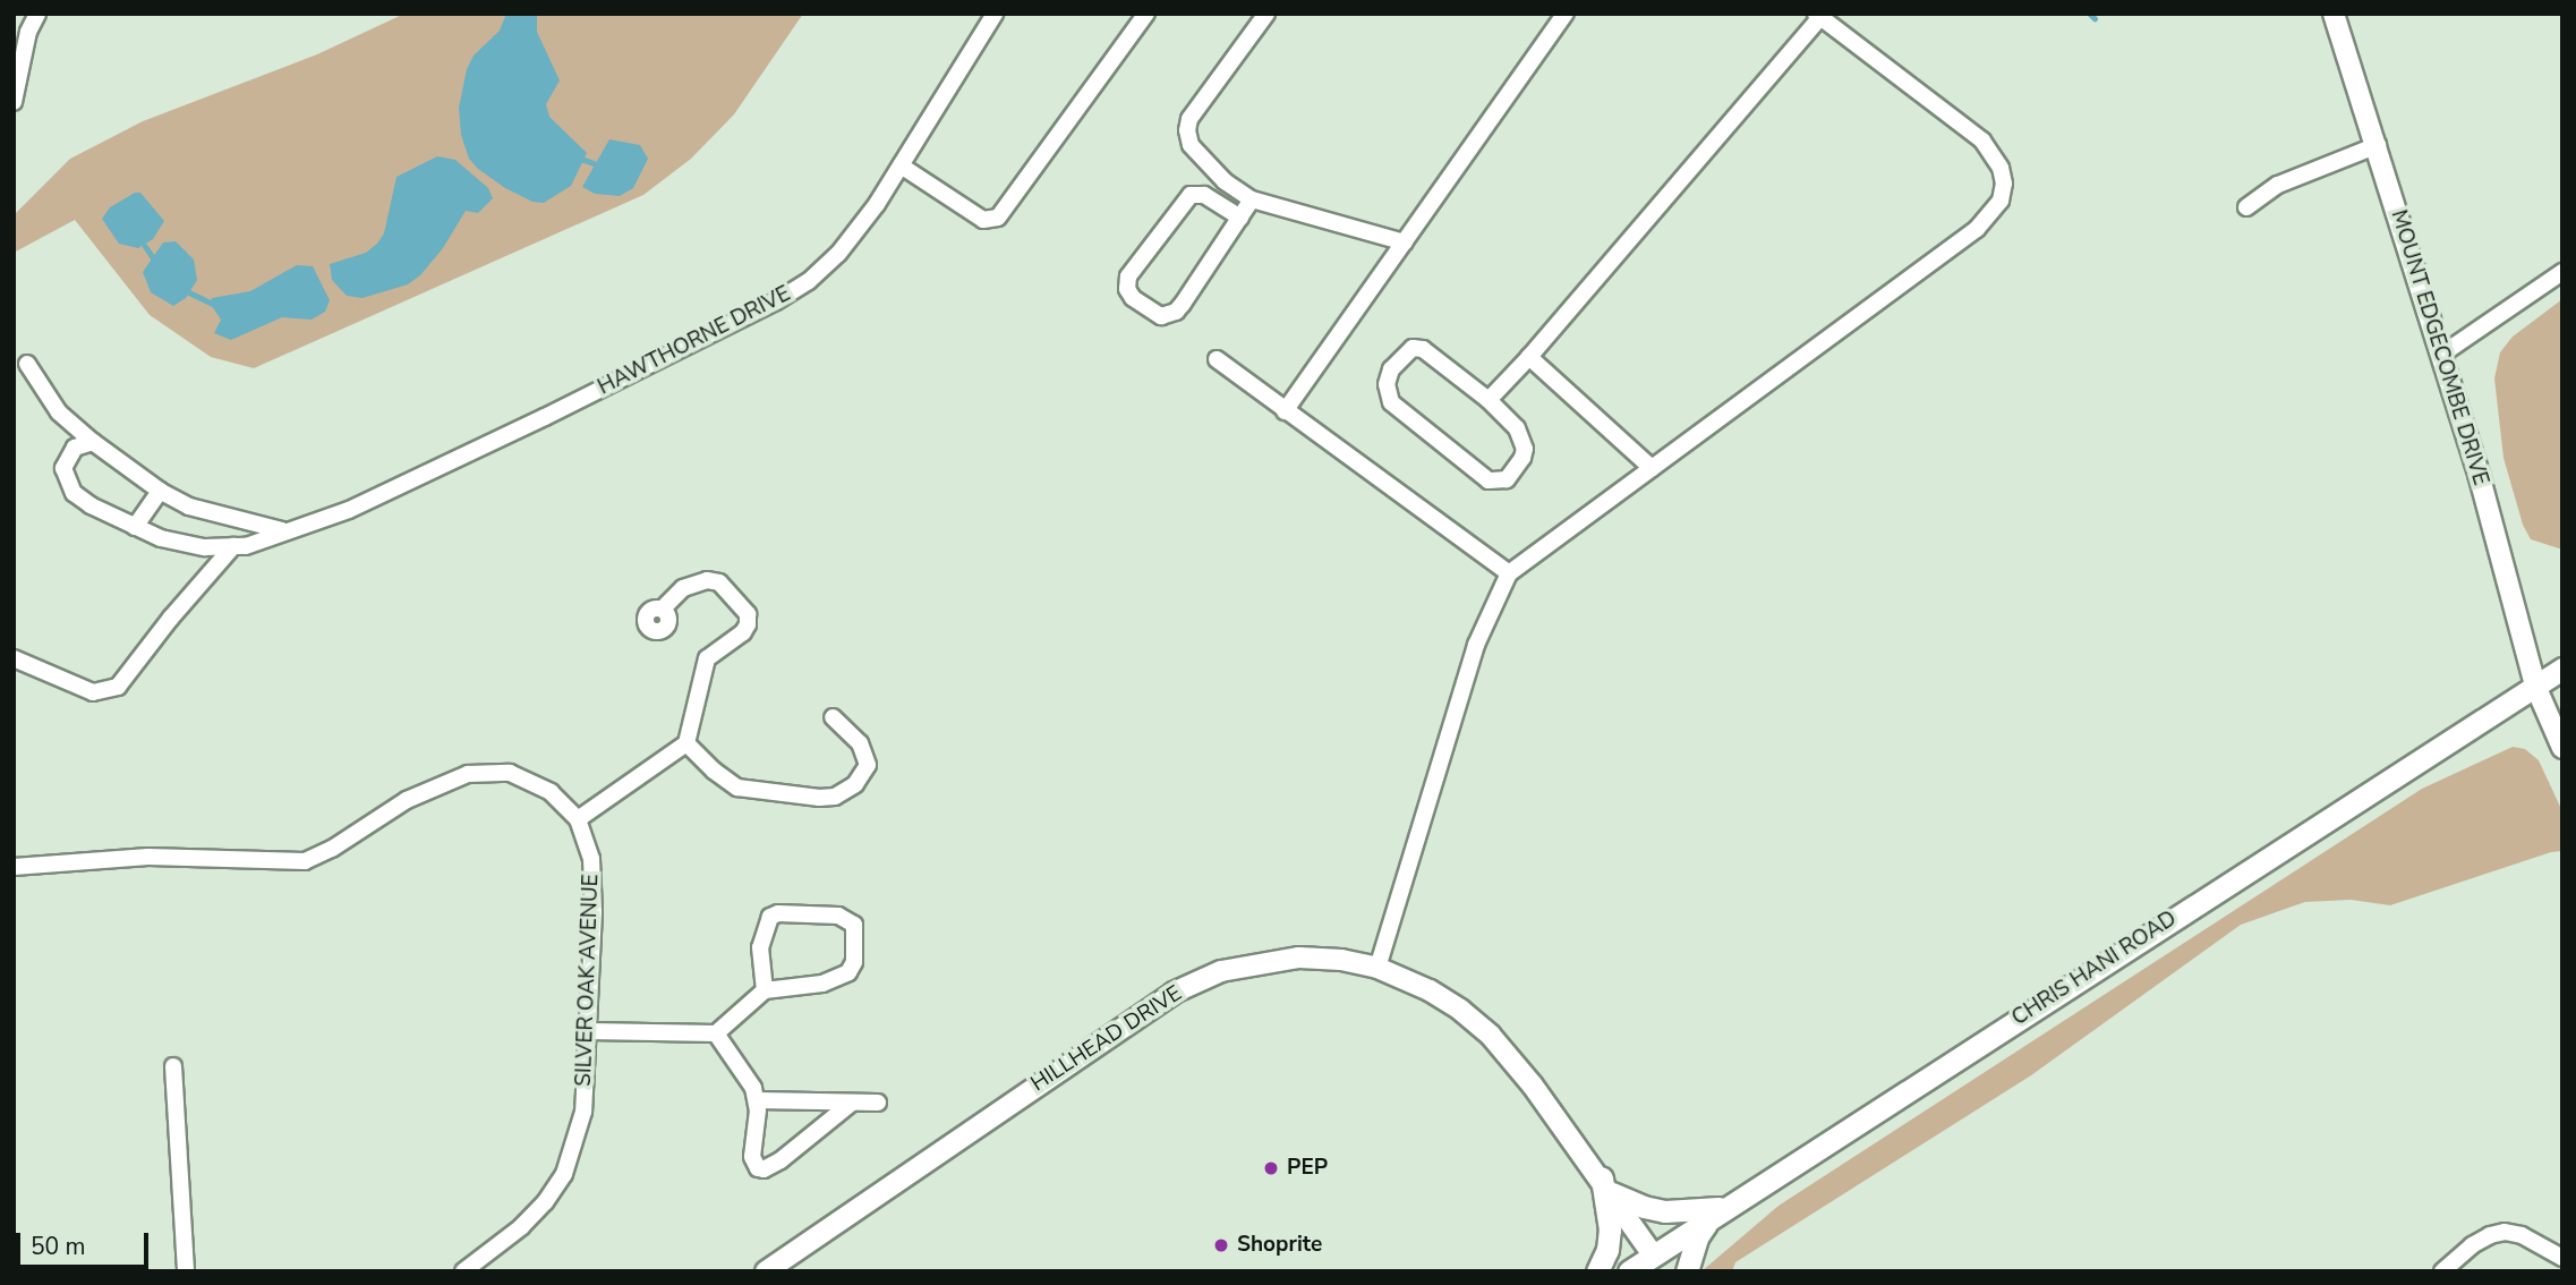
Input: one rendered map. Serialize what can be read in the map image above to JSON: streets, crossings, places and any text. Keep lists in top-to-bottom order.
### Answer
{
  "streets": {
    "main road": ["CHRIS HANI ROAD"],
    "street": [
      "HAWTHORNE DRIVE",
      "MOUNT EDGECOMBE DRIVE",
      "SILVER OAK AVENUE",
      "HILLHEAD DRIVE"
    ]
  },
  "crossings": [
    ["MOUNT EDGECOMBE DRIVE", "CHRIS HANI ROAD"],
    ["CHRIS HANI ROAD", "HILLHEAD DRIVE"]
  ],
  "places": ["PEP", "Shoprite"],
  "scale_bar": "50 m"
}
